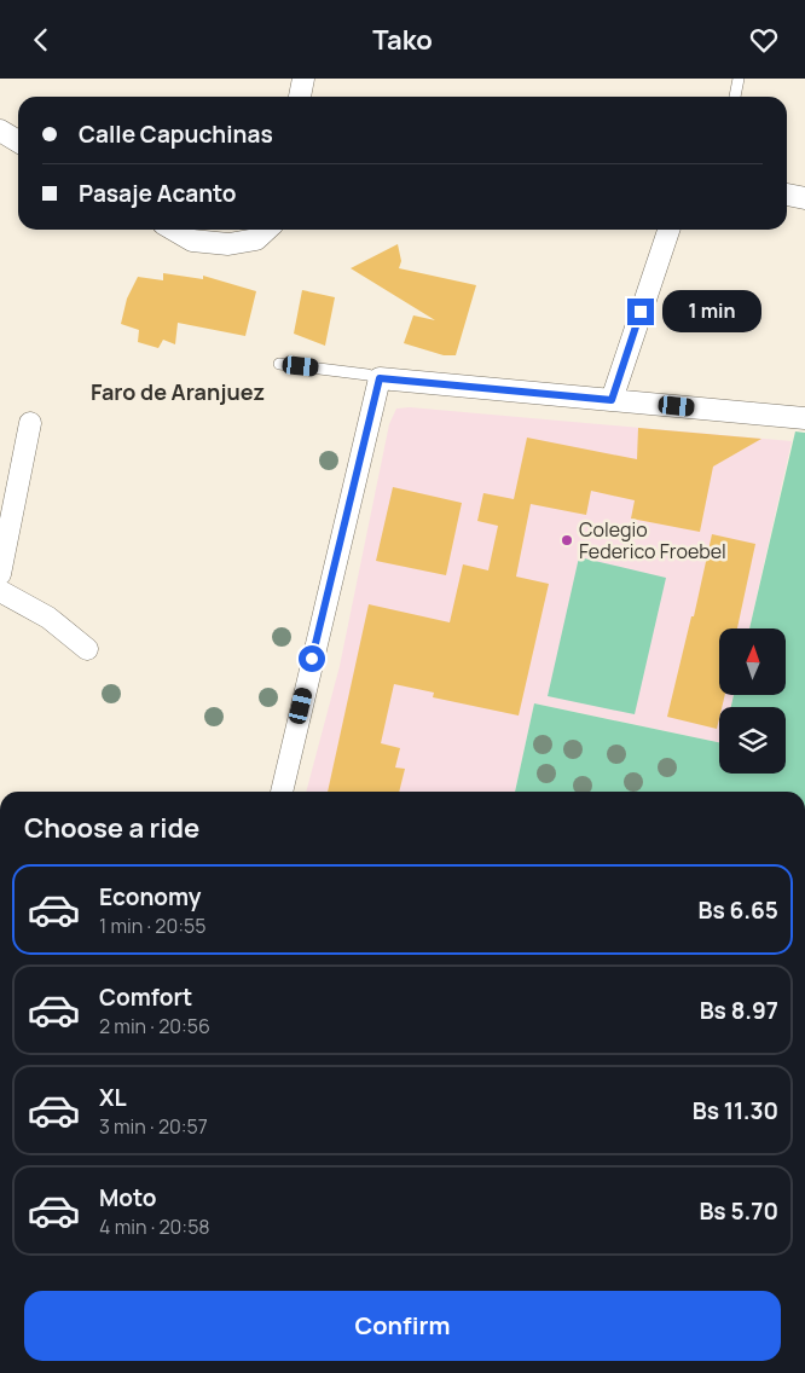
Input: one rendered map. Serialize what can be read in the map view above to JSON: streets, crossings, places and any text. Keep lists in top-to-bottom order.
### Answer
{
  "districts": ["Faro de Aranjuez"],
  "places": ["Colegio Federico Froebel"],
  "north": "top",
  "page": {
    "header": "Tako",
    "banner": ["Calle Capuchinas", "Pasaje Acanto"],
    "bubble": "1 min",
    "heading": "Choose a ride",
    "list": [
      {
        "name": "Economy",
        "note": "1 min · 20:55",
        "value": "Bs 6.65"
      },
      {
        "name": "Comfort",
        "note": "2 min · 20:56",
        "value": "Bs 8.97"
      },
      {
        "name": "XL",
        "note": "3 min · 20:57",
        "value": "Bs 11.30"
      },
      {
        "name": "Moto",
        "note": "4 min · 20:58",
        "value": "Bs 5.70"
      }
    ],
    "buttons": "Confirm"
  }
}
